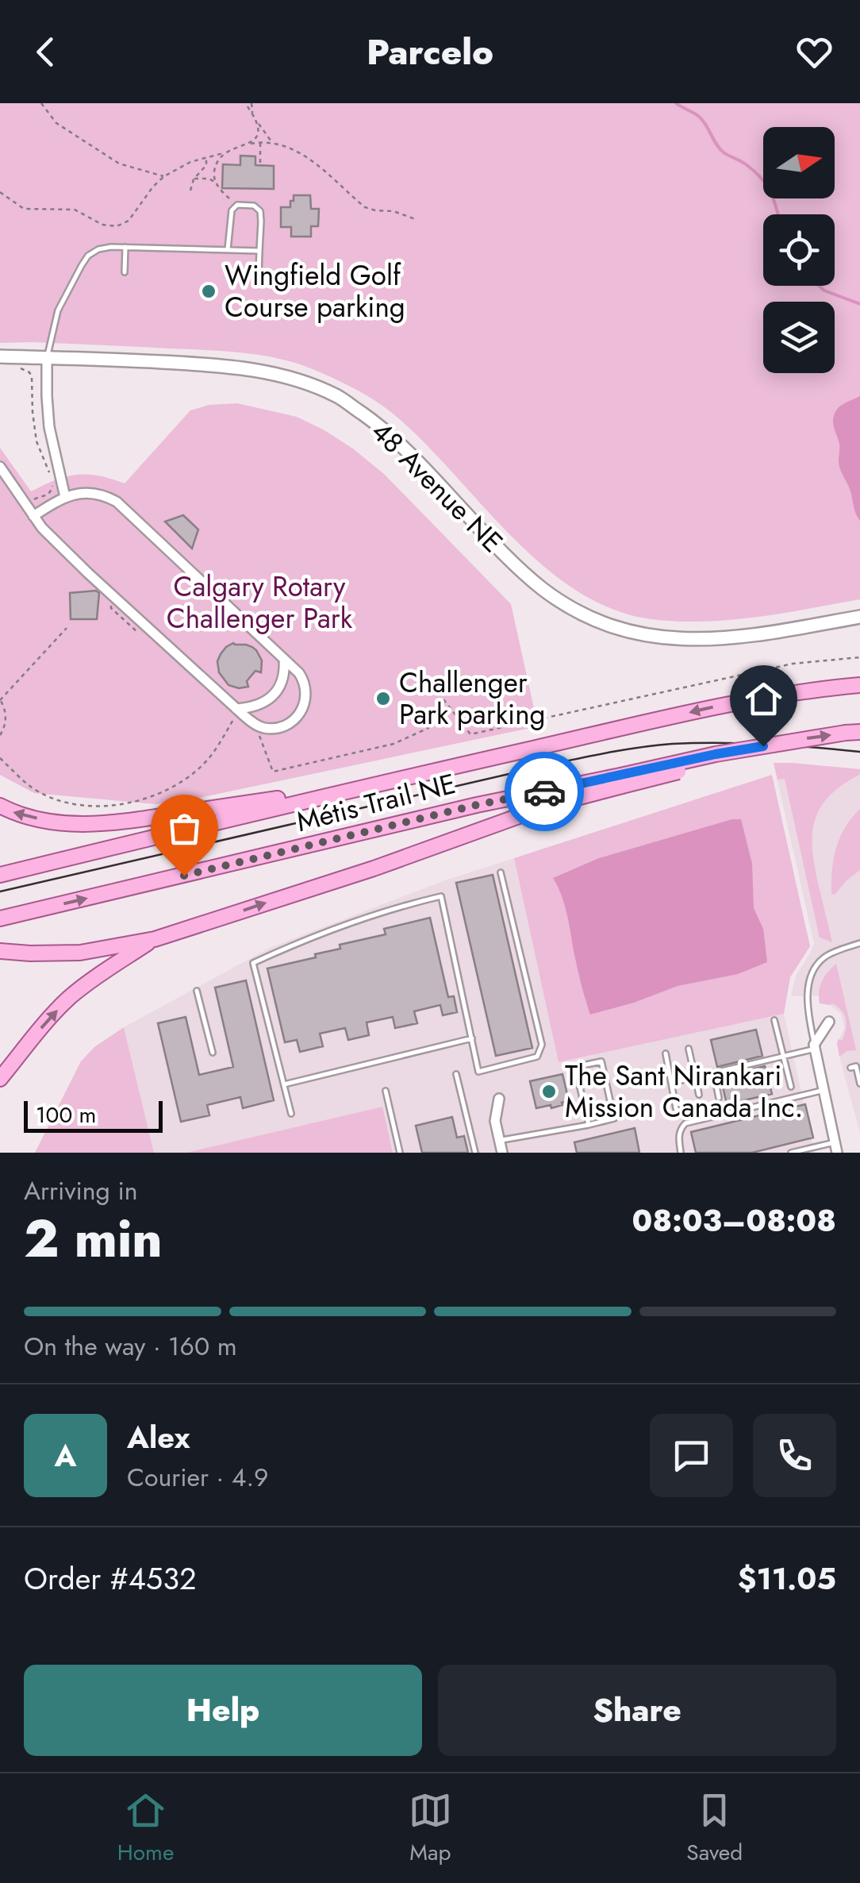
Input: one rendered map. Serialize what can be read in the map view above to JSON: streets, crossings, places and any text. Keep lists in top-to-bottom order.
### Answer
{
  "streets": {
    "main road": ["Métis Trail NE"],
    "street": ["48 Avenue NE"]
  },
  "parks": ["Calgary Rotary Challenger Park"],
  "places": ["Wingfield Golf Course parking", "Challenger Park parking", "The Sant Nirankari Mission Canada Inc."],
  "scale_bar": "100 m",
  "north": "right",
  "page": {
    "header": "Parcelo",
    "scale": "100 m",
    "heading": ["2 min", "Arriving in", "08:03–08:08"],
    "panel": [
      "Alex",
      "Courier · 4.9",
      "Order #4532",
      "$11.05"
    ],
    "bar": "On the way · 160 m",
    "round": "A",
    "buttons": ["Help", "Share"],
    "tabs": ["Home", "Map", "Saved"]
  }
}
